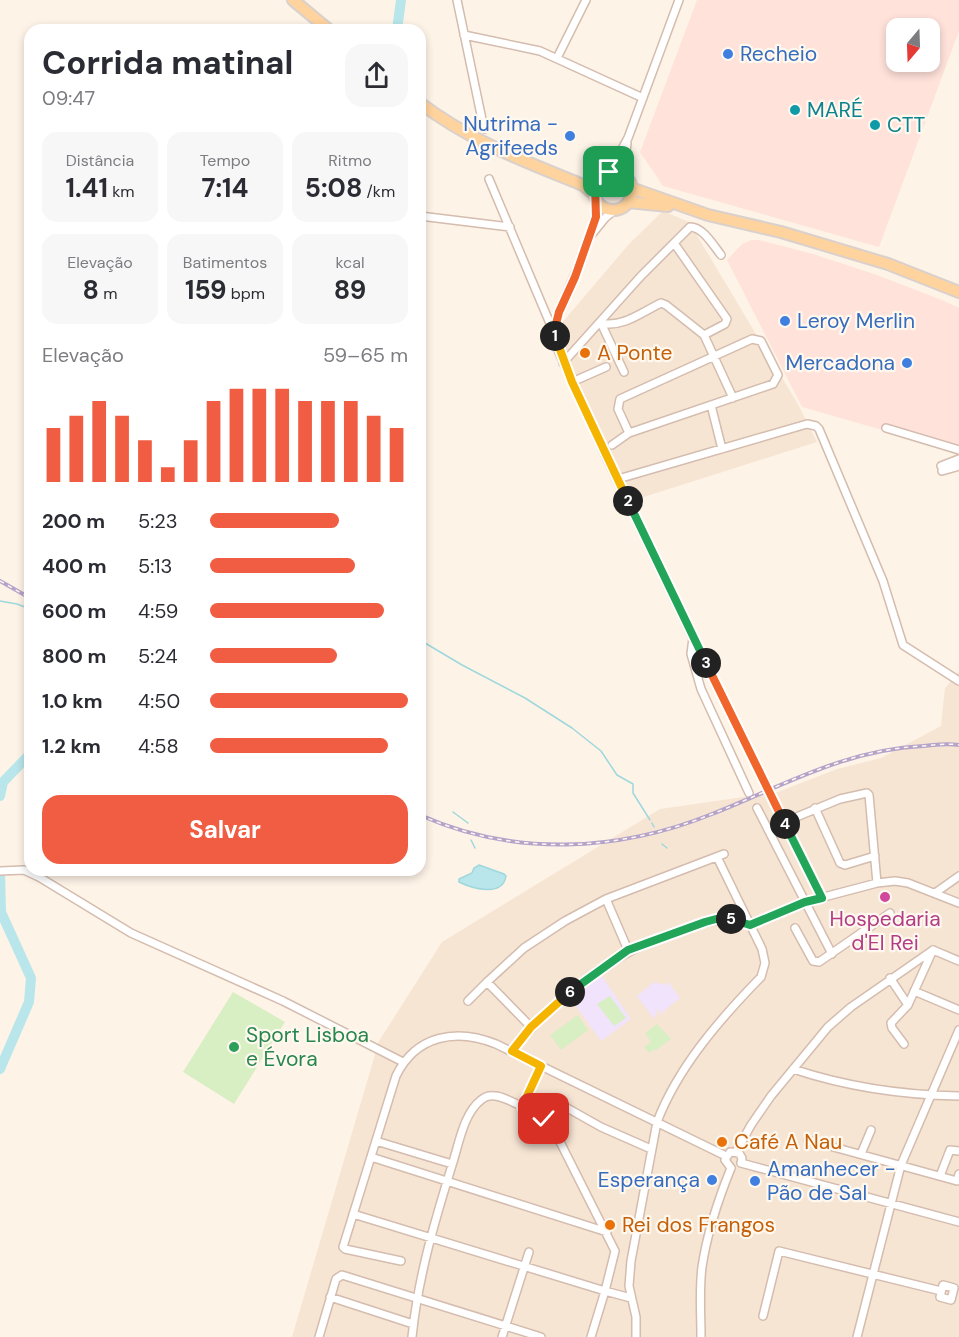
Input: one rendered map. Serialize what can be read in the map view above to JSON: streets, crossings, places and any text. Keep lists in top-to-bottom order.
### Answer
{
  "places": [
    "Recheio",
    "MARÉ",
    "CTT",
    "Nutrima - Agrifeeds",
    "Leroy Merlin",
    "A Ponte",
    "Mercadona",
    "Hospedaria d'El Rei",
    "Sport Lisboa e Évora",
    "Café A Nau",
    "Esperança",
    "Amanhecer - Pão de Sal",
    "Rei dos Frangos"
  ],
  "north": "bottom",
  "page": {
    "heading": ["Corrida matinal", "09:47"],
    "stats": [
      ["Distância", "1.41 km"],
      ["Tempo", "7:14"],
      ["Ritmo", "5:08 /km"],
      ["Elevação", "8 m"],
      ["Batimentos", "159 bpm"],
      ["kcal", "89"]
    ],
    "pins": [
      "1",
      "2",
      "3",
      "4",
      "5",
      "6"
    ],
    "chart": ["Elevação", "59–65 m"],
    "list": [
      {
        "name": "200 m",
        "note": "5:23"
      },
      {
        "name": "400 m",
        "note": "5:13"
      },
      {
        "name": "600 m",
        "note": "4:59"
      },
      {
        "name": "800 m",
        "note": "5:24"
      },
      {
        "name": "1.0 km",
        "note": "4:50"
      },
      {
        "name": "1.2 km",
        "note": "4:58"
      }
    ],
    "buttons": "Salvar"
  }
}
